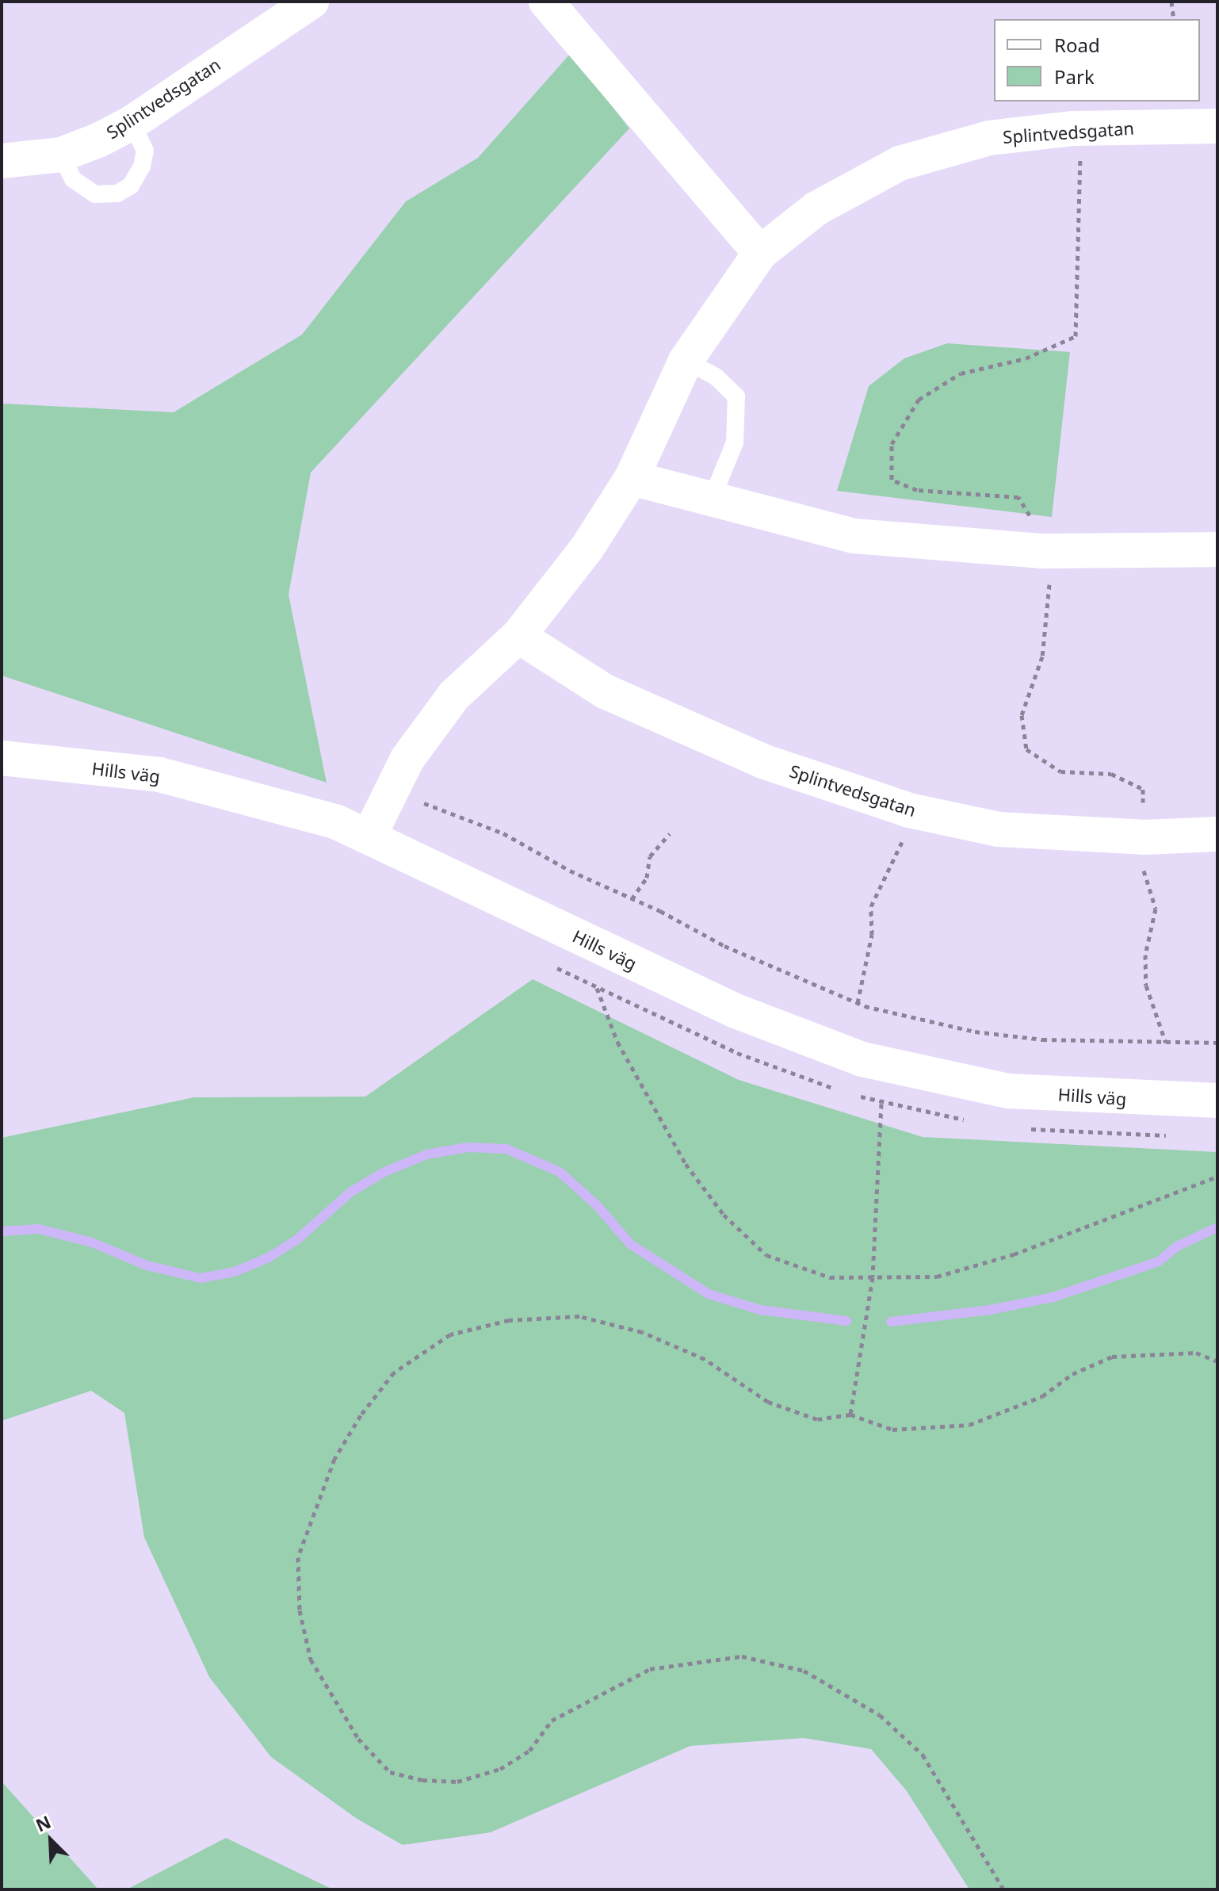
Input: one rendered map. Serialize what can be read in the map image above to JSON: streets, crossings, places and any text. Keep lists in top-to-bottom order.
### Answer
{
  "streets": {
    "street": ["Splintvedsgatan", "Hills väg"]
  },
  "crossings": [
    ["Splintvedsgatan", "Hills väg"]
  ],
  "legend": ["Road", "Park"],
  "north": "top left"
}
